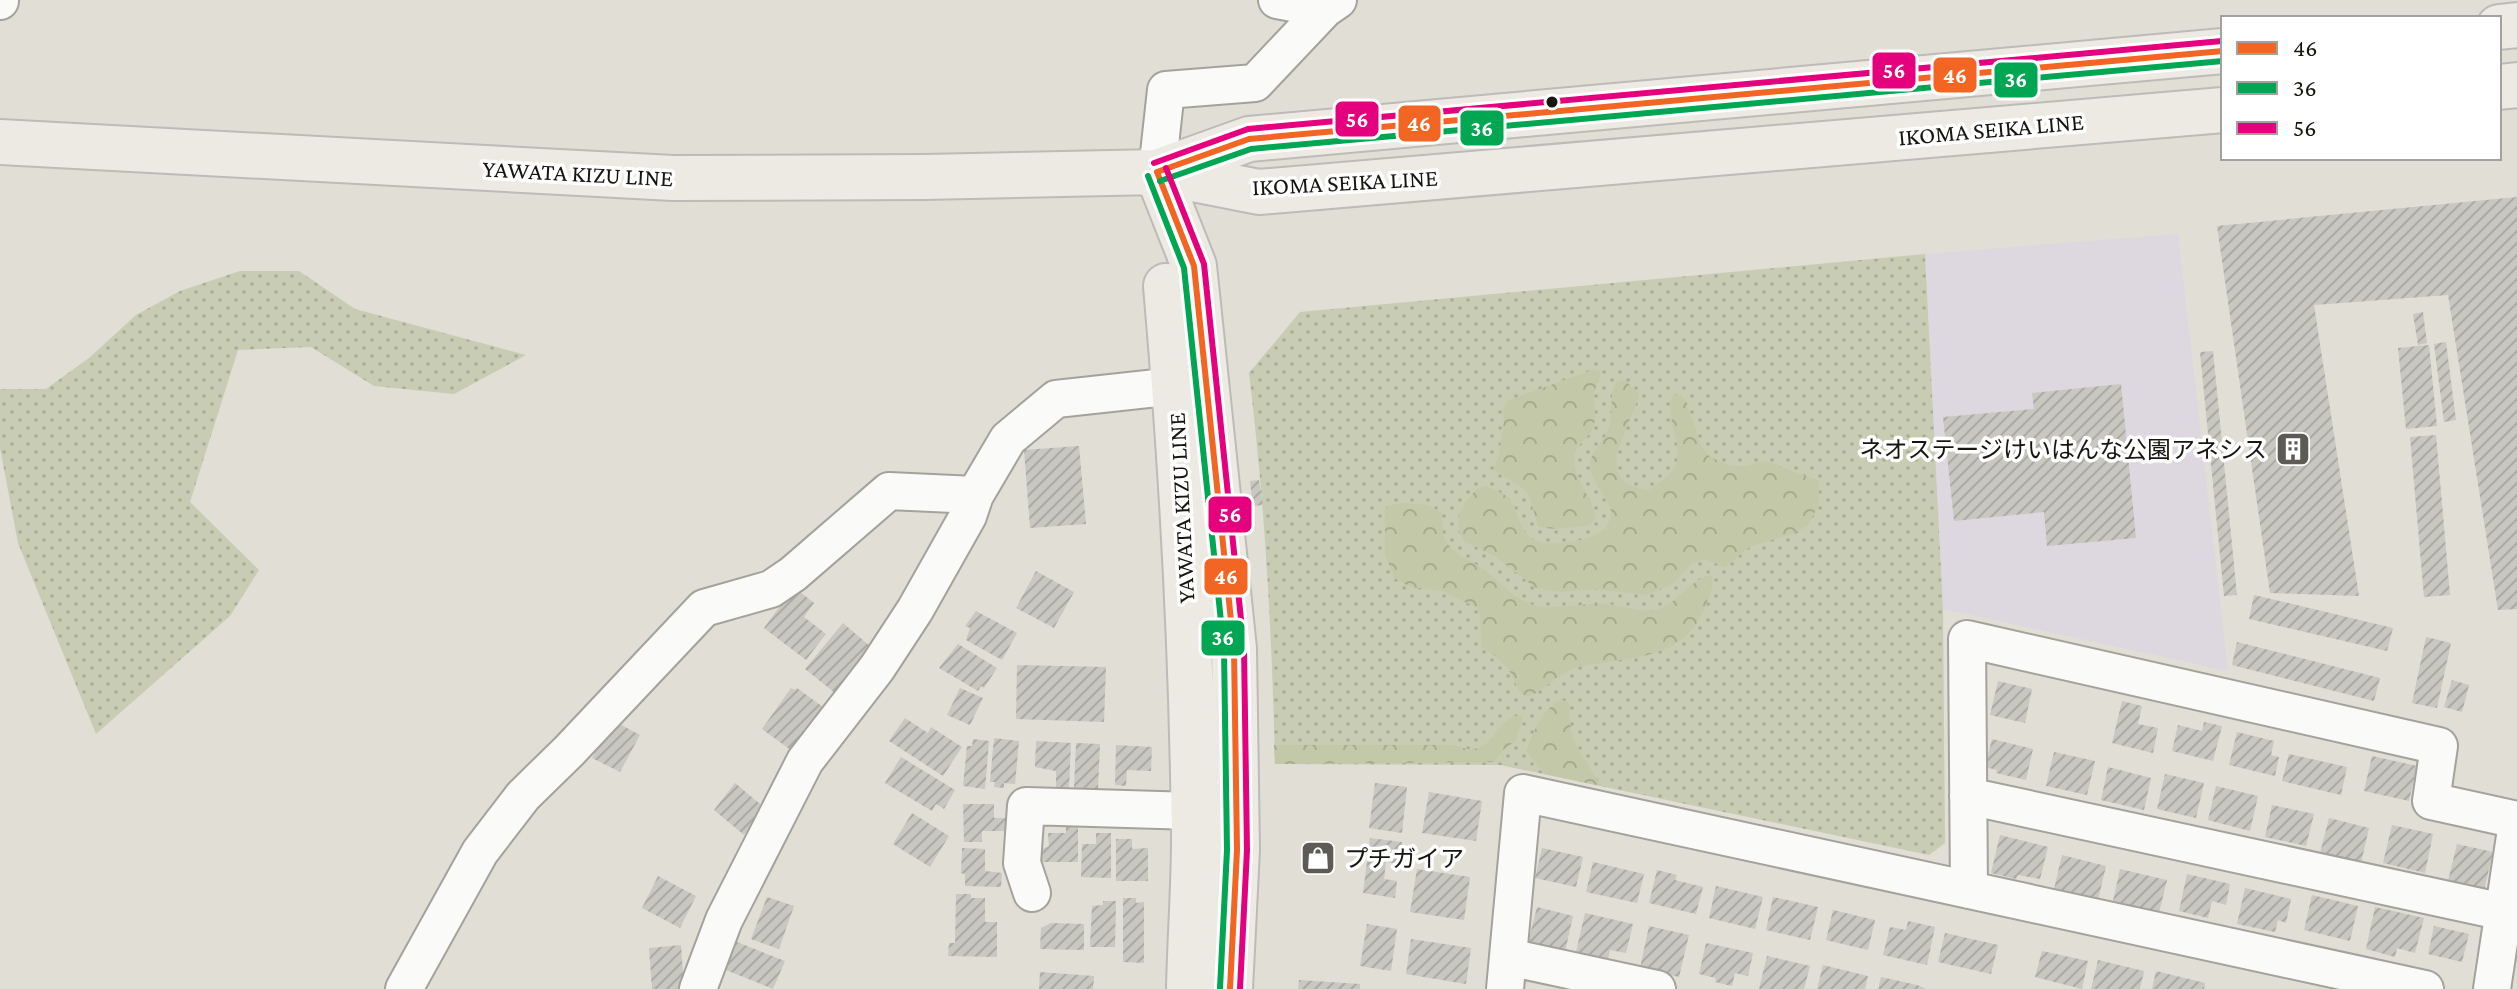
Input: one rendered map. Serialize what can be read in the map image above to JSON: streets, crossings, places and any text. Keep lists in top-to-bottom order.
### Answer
{
  "streets": {
    "main road": ["IKOMA SEIKA LINE", "YAWATA KIZU LINE"]
  },
  "crossings": [
    ["IKOMA SEIKA LINE", "YAWATA KIZU LINE"]
  ],
  "places": {
    "building": ["ネオステージけいはんな公園アネシス"],
    "shop": ["プチガイア"]
  },
  "lines": ["transit line 56", "transit line 46", "transit line 36"],
  "legend": ["46", "36", "56"]
}
